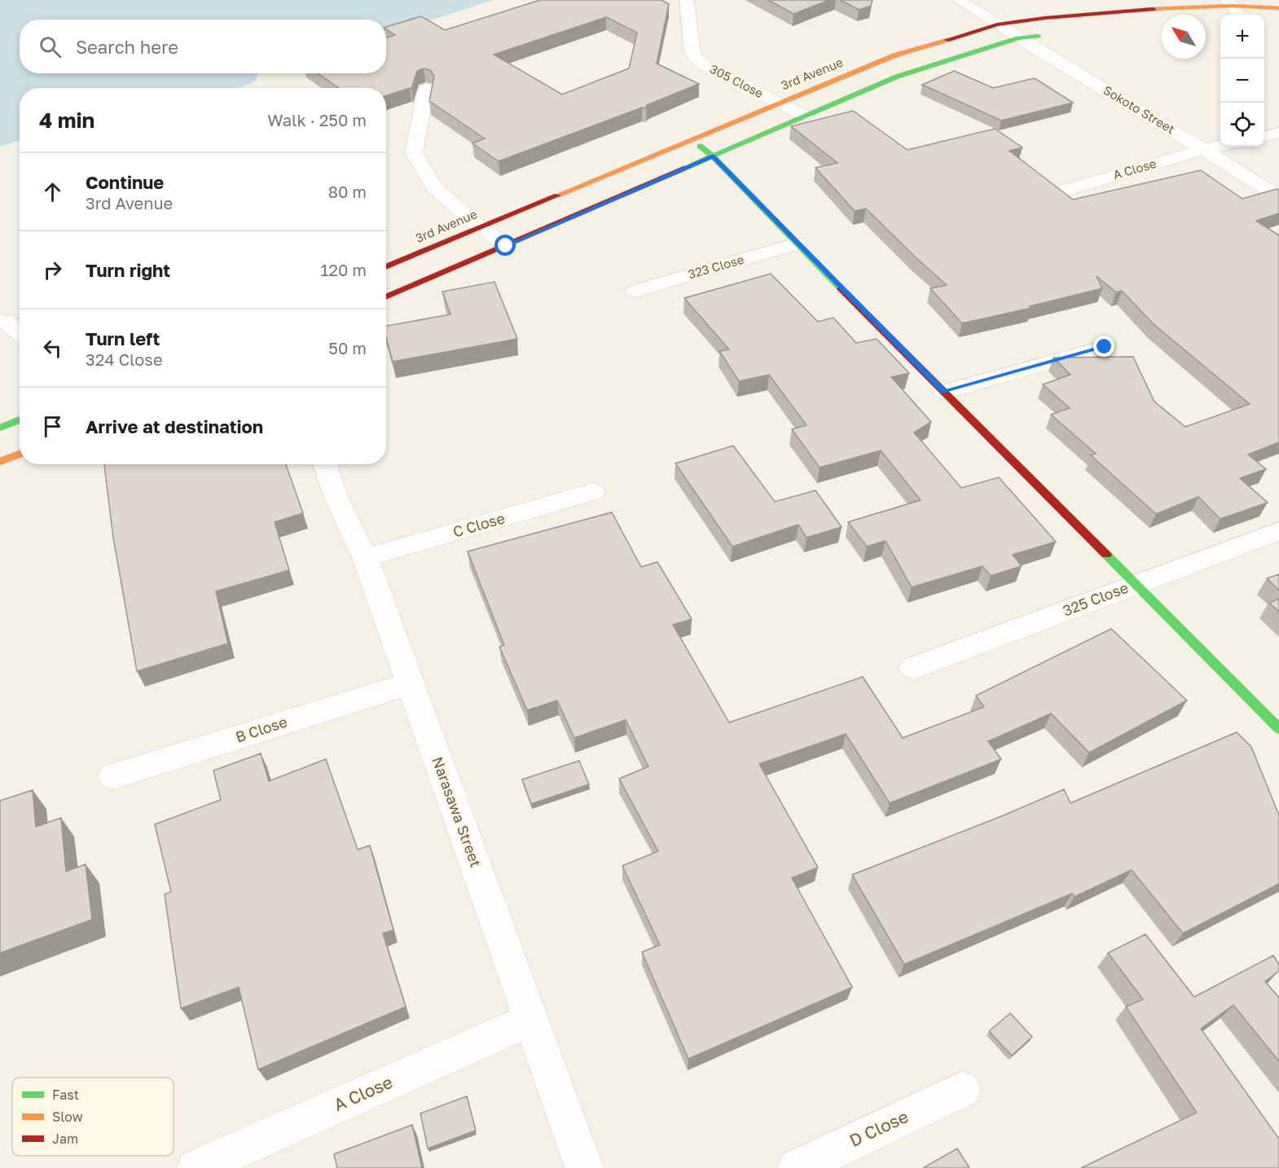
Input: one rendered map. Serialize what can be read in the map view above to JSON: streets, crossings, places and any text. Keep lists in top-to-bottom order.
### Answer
{
  "streets": {
    "street": [
      "3rd Avenue",
      "305 Close",
      "Sokoto Street",
      "A Close",
      "323 Close",
      "C Close",
      "325 Close",
      "B Close",
      "Narasawa Street",
      "D Close"
    ]
  },
  "crossings": [
    ["3rd Avenue", "305 Close"],
    ["3rd Avenue", "Sokoto Street"],
    ["Sokoto Street", "A Close"],
    ["A Close", "Narasawa Street"],
    ["C Close", "Narasawa Street"],
    ["B Close", "Narasawa Street"]
  ],
  "legend": ["Fast", "Slow", "Jam"],
  "north": "top left",
  "page": {
    "map_buttons": ["+", "−"],
    "search": "Search here",
    "heading": ["4 min", "Walk · 250 m"],
    "list": [
      ["Continue", "3rd Avenue", "80 m"],
      ["Turn right", "120 m"],
      ["Turn left", "324 Close", "50 m"],
      "Arrive at destination"
    ]
  }
}
